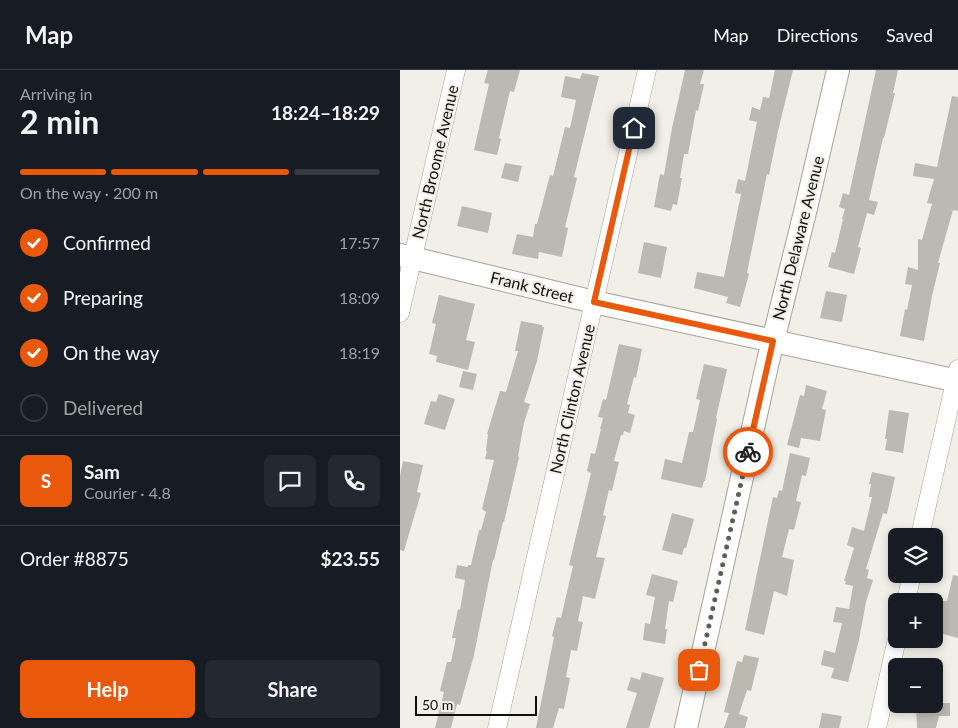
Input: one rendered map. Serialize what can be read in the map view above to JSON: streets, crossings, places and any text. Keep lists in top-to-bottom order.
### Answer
{
  "streets": {
    "street": [
      "North Broome Avenue",
      "North Delaware Avenue",
      "Frank Street",
      "North Clinton Avenue"
    ]
  },
  "crossings": [
    ["North Broome Avenue", "Frank Street"],
    ["North Delaware Avenue", "Frank Street"],
    ["Frank Street", "North Clinton Avenue"]
  ],
  "scale_bar": "50 m",
  "page": {
    "header": "Map",
    "nav": ["Map", "Directions", "Saved"],
    "heading": ["2 min", "Arriving in", "18:24–18:29"],
    "panel": [
      "Sam",
      "Courier · 4.8",
      "Order #8875",
      "$23.55"
    ],
    "bar": "On the way · 200 m",
    "list": [
      ["Confirmed", "17:57"],
      ["Preparing", "18:09"],
      ["On the way", "18:19"],
      "Delivered"
    ],
    "round": "S",
    "map_buttons": ["+", "−"],
    "buttons": ["Help", "Share"],
    "scale": "50 m"
  }
}
